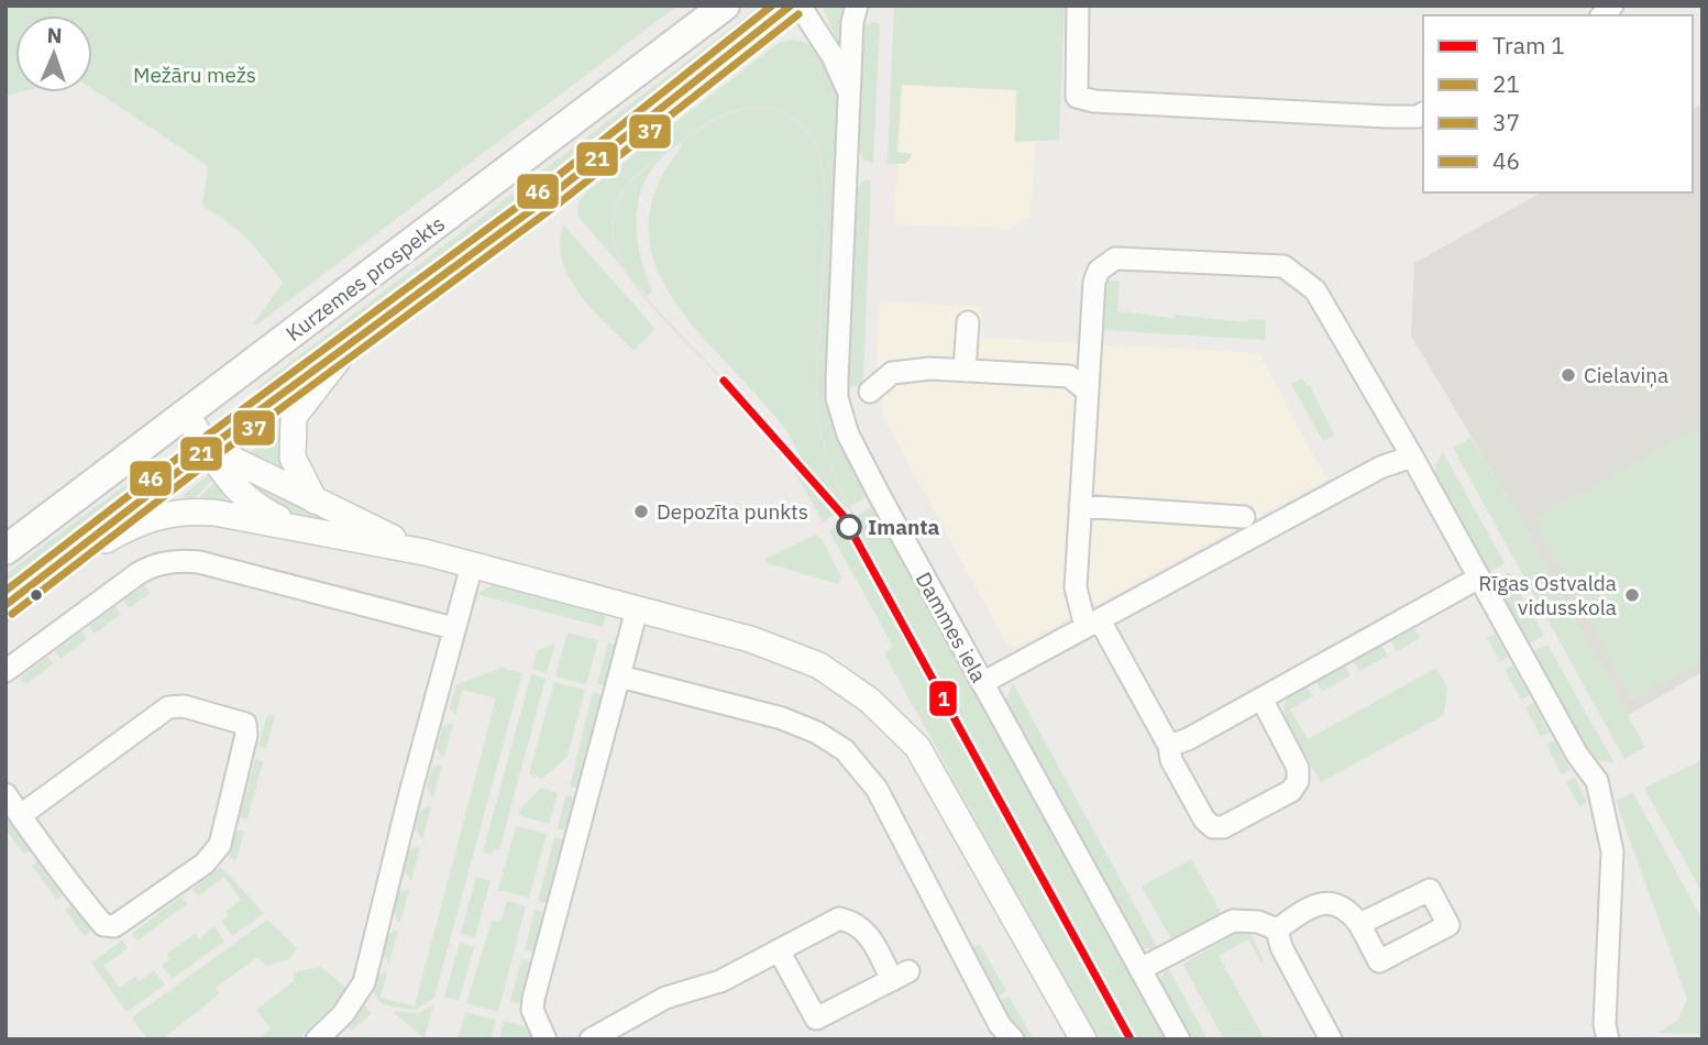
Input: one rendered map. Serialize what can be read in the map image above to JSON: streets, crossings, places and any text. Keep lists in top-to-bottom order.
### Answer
{
  "streets": {
    "main road": ["Kurzemes prospekts"],
    "street": ["Dammes iela"]
  },
  "parks": ["Mežāru mežs"],
  "places": [
    "Cielaviņa",
    "Depozīta punkts",
    "Imanta",
    "Rīgas Ostvalda vidusskola"
  ],
  "lines": [
    "transit line 21",
    "transit line 46",
    "transit line 37",
    "tram line 1"
  ],
  "legend": [
    "Tram 1",
    "21",
    "37",
    "46"
  ],
  "north": "top"
}
